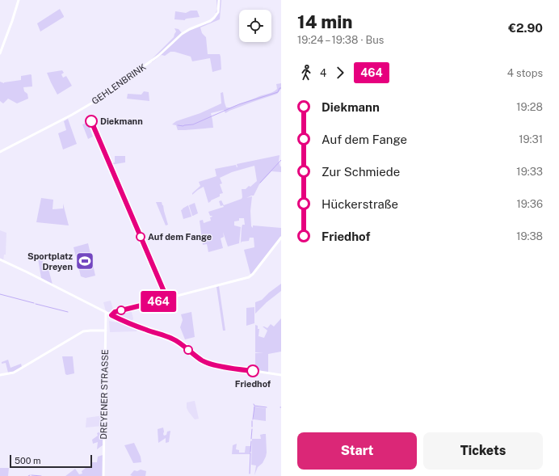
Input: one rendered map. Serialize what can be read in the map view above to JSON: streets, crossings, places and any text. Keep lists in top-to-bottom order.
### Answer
{
  "streets": {
    "street": ["GEHLENBRINK", "DREYENER STRASSE"]
  },
  "places": {
    "other": ["Diekmann", "Auf dem Fange", "Friedhof"],
    "sports": ["Sportplatz Dreyen"]
  },
  "lines": ["bus line 464"],
  "scale_bar": "500 m",
  "page": {
    "on_map": "464",
    "heading": ["14 min", "19:24 – 19:38 · Bus", "€2.90"],
    "legs": ["4", "464", "4 stops"],
    "list": [
      {
        "name": "Diekmann",
        "value": "19:28"
      },
      {
        "name": "Auf dem Fange",
        "value": "19:31"
      },
      {
        "name": "Zur Schmiede",
        "value": "19:33"
      },
      {
        "name": "Hückerstraße",
        "value": "19:36"
      },
      {
        "name": "Friedhof",
        "value": "19:38"
      }
    ],
    "buttons": ["Start", "Tickets"],
    "scale": "500 m"
  }
}
